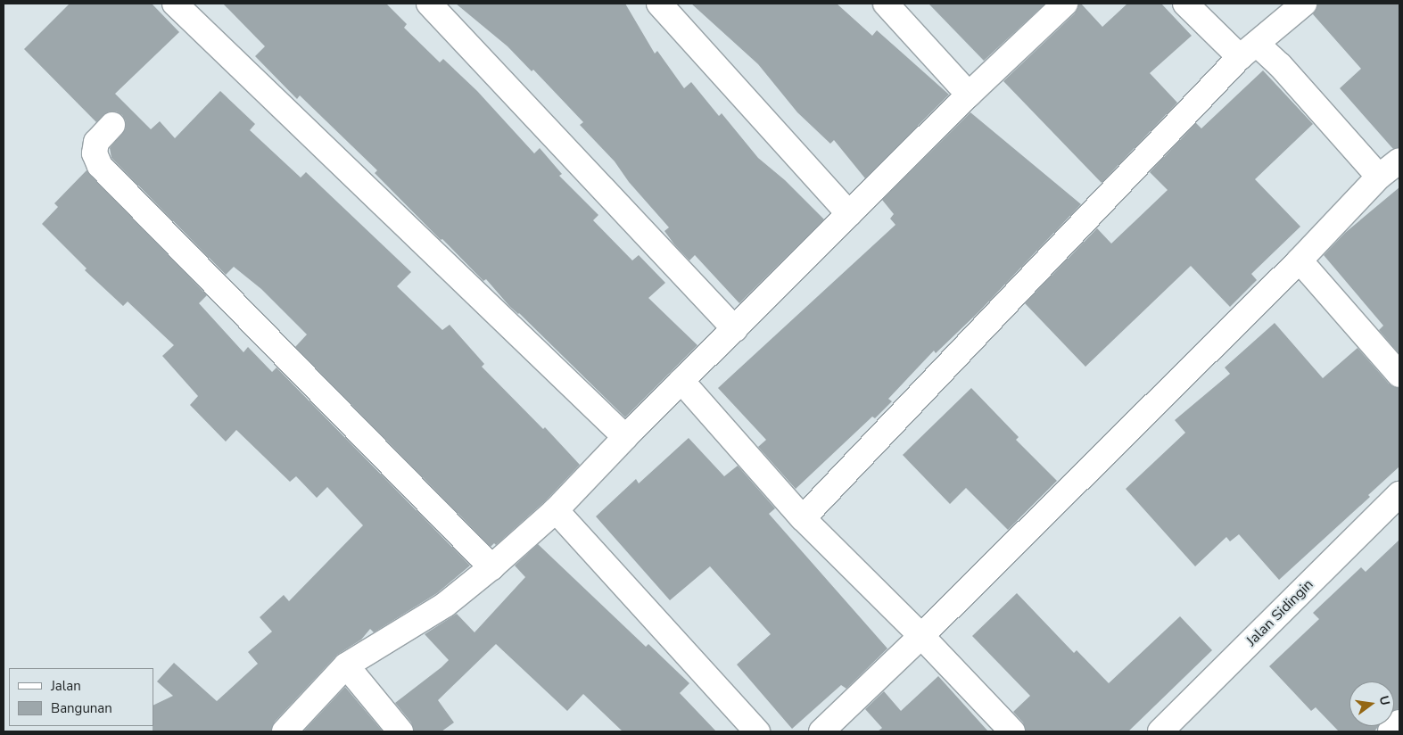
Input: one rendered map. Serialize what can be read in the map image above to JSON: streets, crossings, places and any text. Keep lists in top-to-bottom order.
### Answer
{
  "streets": {
    "street": ["Jalan Sidingin"]
  },
  "legend": ["Jalan", "Bangunan"],
  "north": "right"
}
